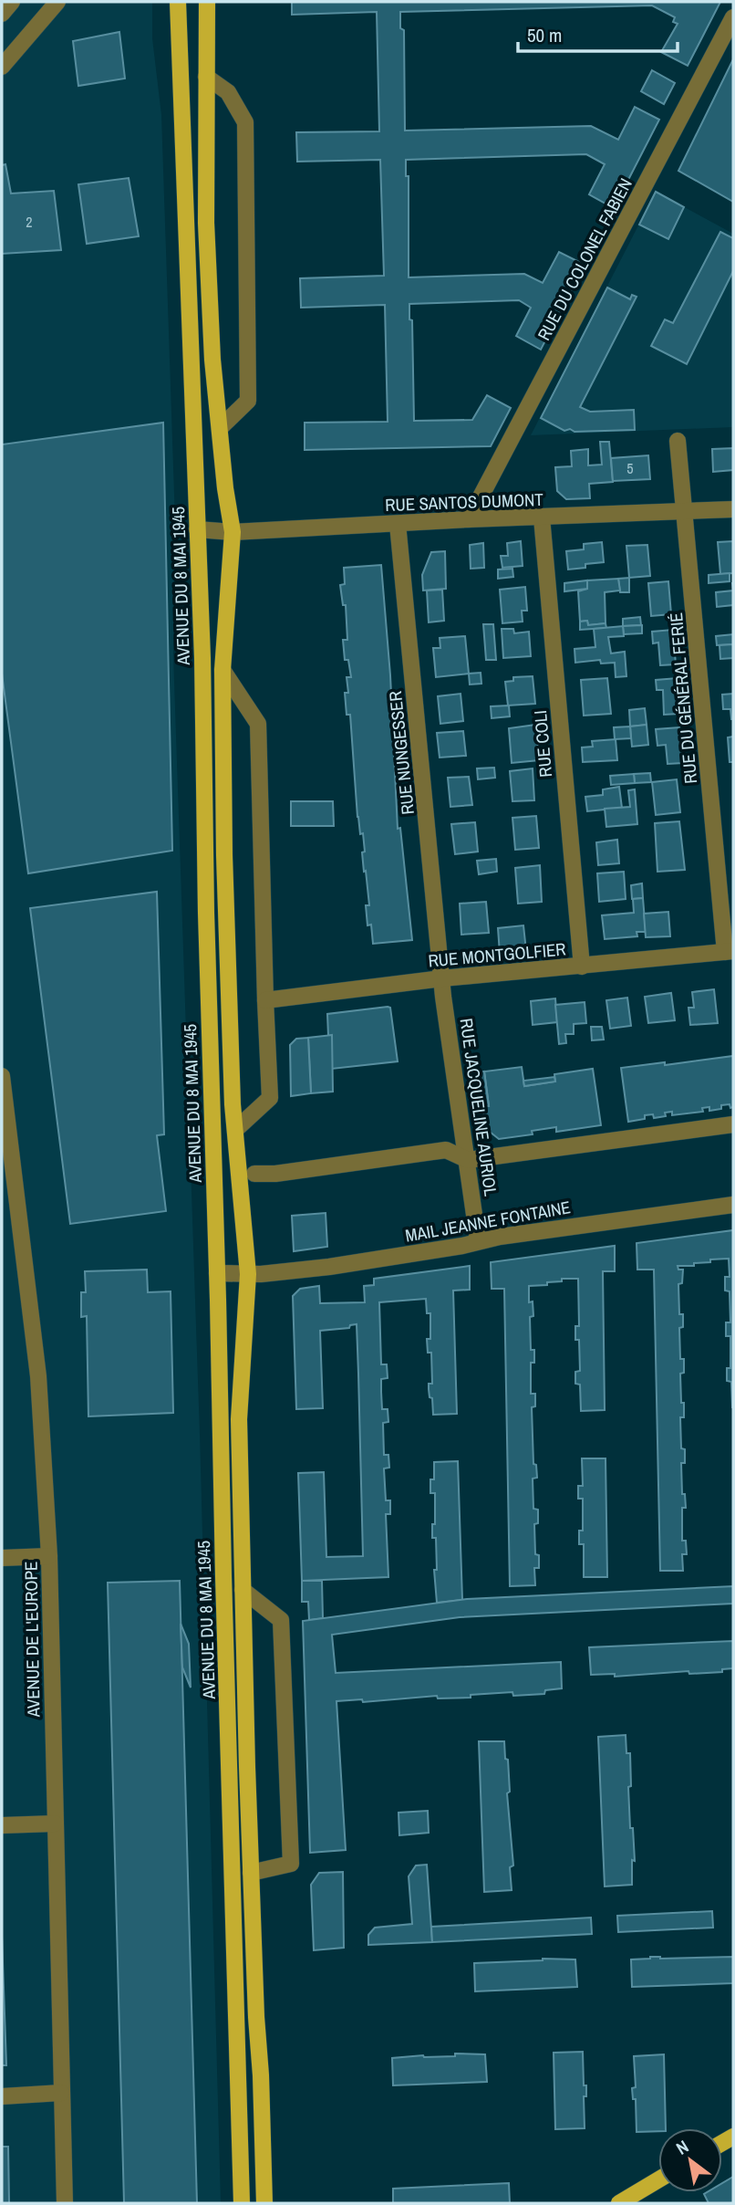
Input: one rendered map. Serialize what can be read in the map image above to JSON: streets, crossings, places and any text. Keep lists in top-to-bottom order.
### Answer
{
  "streets": {
    "main road": ["AVENUE DU 8 MAI 1945"],
    "street": [
      "RUE DU COLONEL FABIEN",
      "RUE SANTOS DUMONT",
      "RUE DU GÉNÉRAL FERIÉ",
      "RUE COLI",
      "RUE NUNGESSER",
      "RUE MONTGOLFIER",
      "RUE JACQUELINE AURIOL",
      "MAIL JEANNE FONTAINE",
      "AVENUE DE L'EUROPE"
    ]
  },
  "crossings": [
    ["RUE DU COLONEL FABIEN", "RUE SANTOS DUMONT"],
    ["RUE SANTOS DUMONT", "AVENUE DU 8 MAI 1945"],
    ["RUE SANTOS DUMONT", "RUE DU GÉNÉRAL FERIÉ"],
    ["RUE SANTOS DUMONT", "RUE COLI"],
    ["RUE SANTOS DUMONT", "RUE NUNGESSER"],
    ["AVENUE DU 8 MAI 1945", "MAIL JEANNE FONTAINE"],
    ["RUE DU GÉNÉRAL FERIÉ", "RUE MONTGOLFIER"],
    ["RUE COLI", "RUE MONTGOLFIER"],
    ["RUE NUNGESSER", "RUE MONTGOLFIER"],
    ["RUE NUNGESSER", "RUE JACQUELINE AURIOL"],
    ["RUE MONTGOLFIER", "RUE JACQUELINE AURIOL"],
    ["RUE JACQUELINE AURIOL", "MAIL JEANNE FONTAINE"]
  ],
  "house_numbers": ["2", "5"],
  "scale_bar": "50 m",
  "north": "top left"
}
